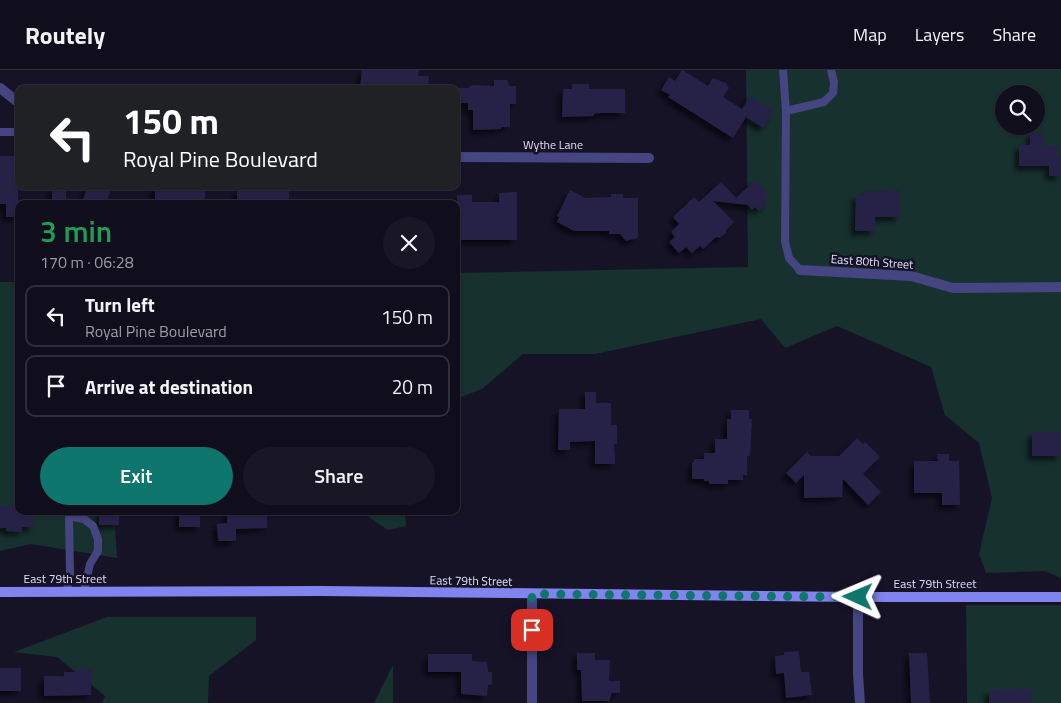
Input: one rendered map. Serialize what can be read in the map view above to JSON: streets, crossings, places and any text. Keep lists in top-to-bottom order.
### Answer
{
  "streets": {
    "street": ["Wythe Lane", "East 80th Street", "East 79th Street"]
  },
  "page": {
    "header": "Routely",
    "nav": ["Map", "Layers", "Share"],
    "turn": ["150 m", "Royal Pine Boulevard"],
    "heading": ["3 min", "170 m · 06:28"],
    "list": [
      {
        "name": "Turn left",
        "note": "Royal Pine Boulevard",
        "value": "150 m"
      },
      {
        "name": "Arrive at destination",
        "value": "20 m"
      }
    ],
    "buttons": ["Exit", "Share"]
  }
}
